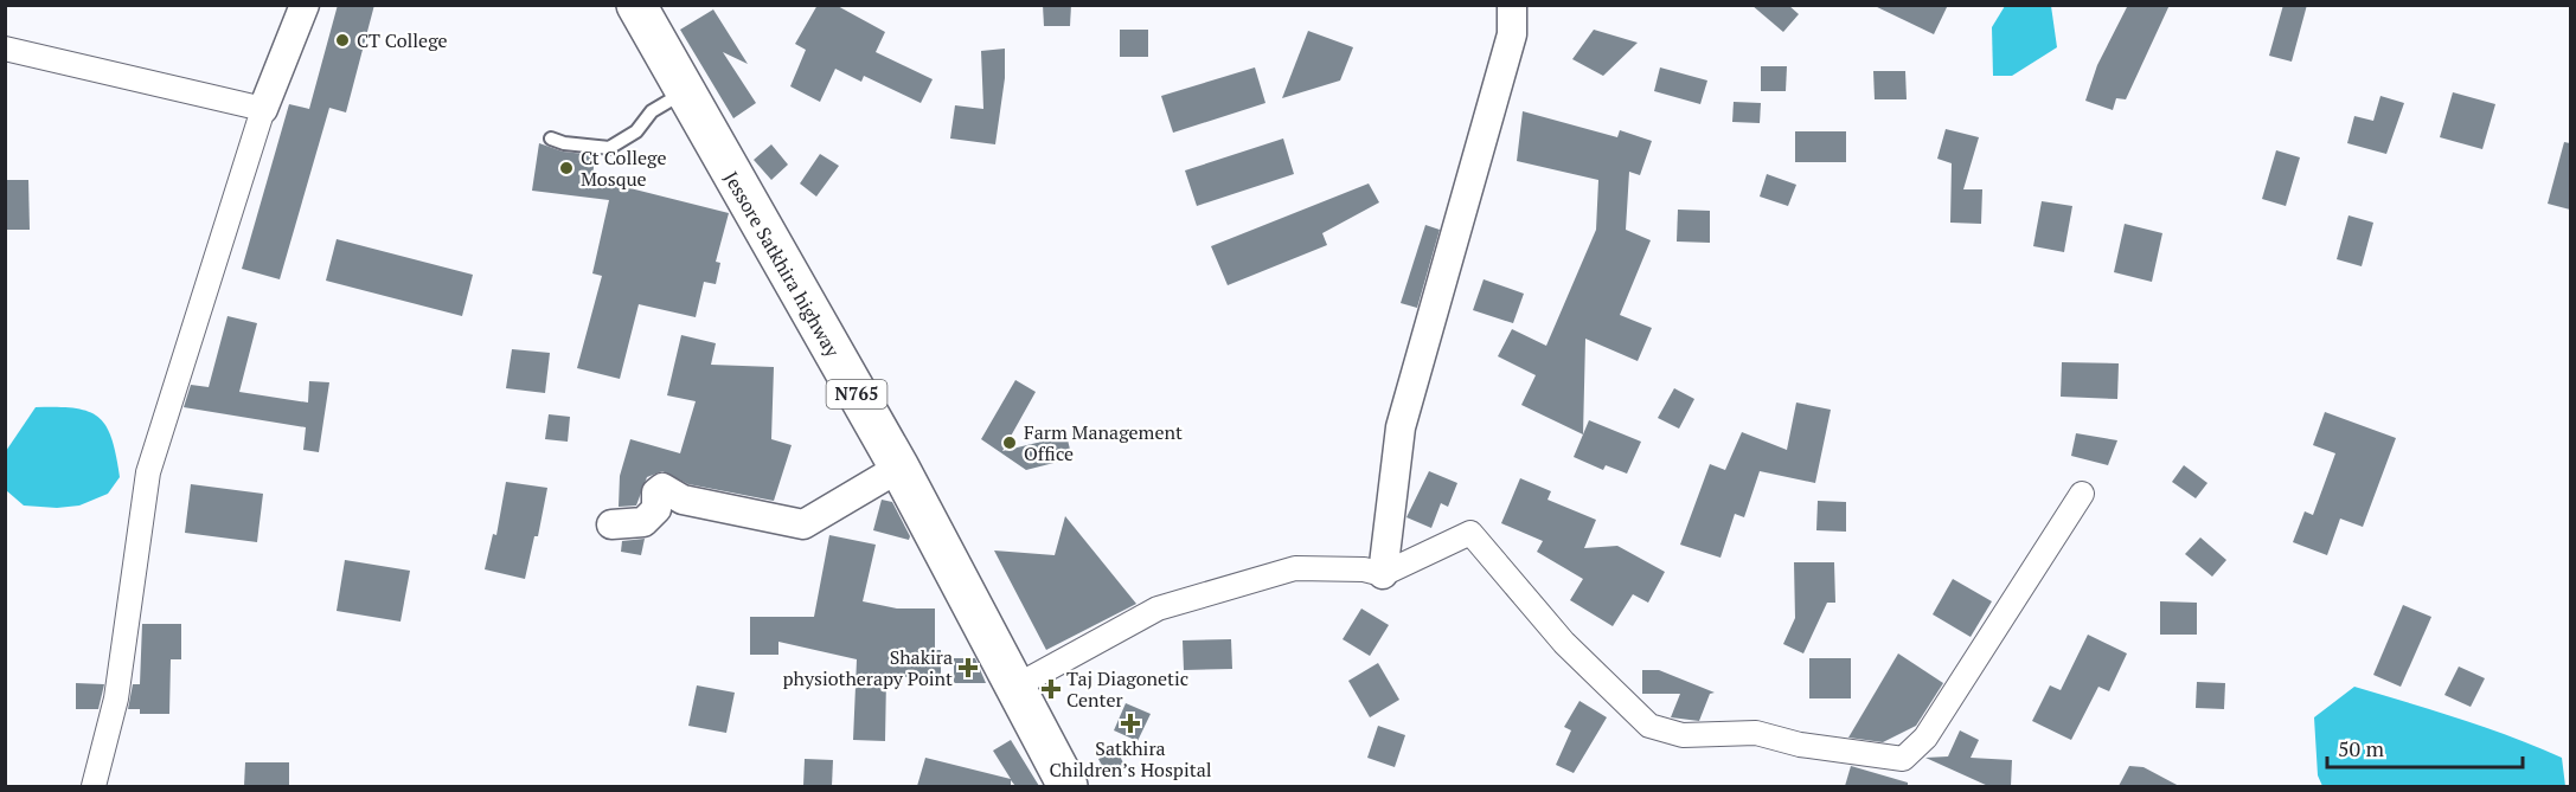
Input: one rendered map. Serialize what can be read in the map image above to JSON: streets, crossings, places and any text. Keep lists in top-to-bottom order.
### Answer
{
  "streets": {
    "highway": ["Jessore Satkhira highway", "N765"]
  },
  "places": {
    "other": ["CT College", "Ct College Mosque", "Farm Management Office"],
    "health": ["Shakira physiotherapy Point", "Taj Diagonetic Center", "Satkhira Children’s Hospital"]
  },
  "scale_bar": "50 m"
}
